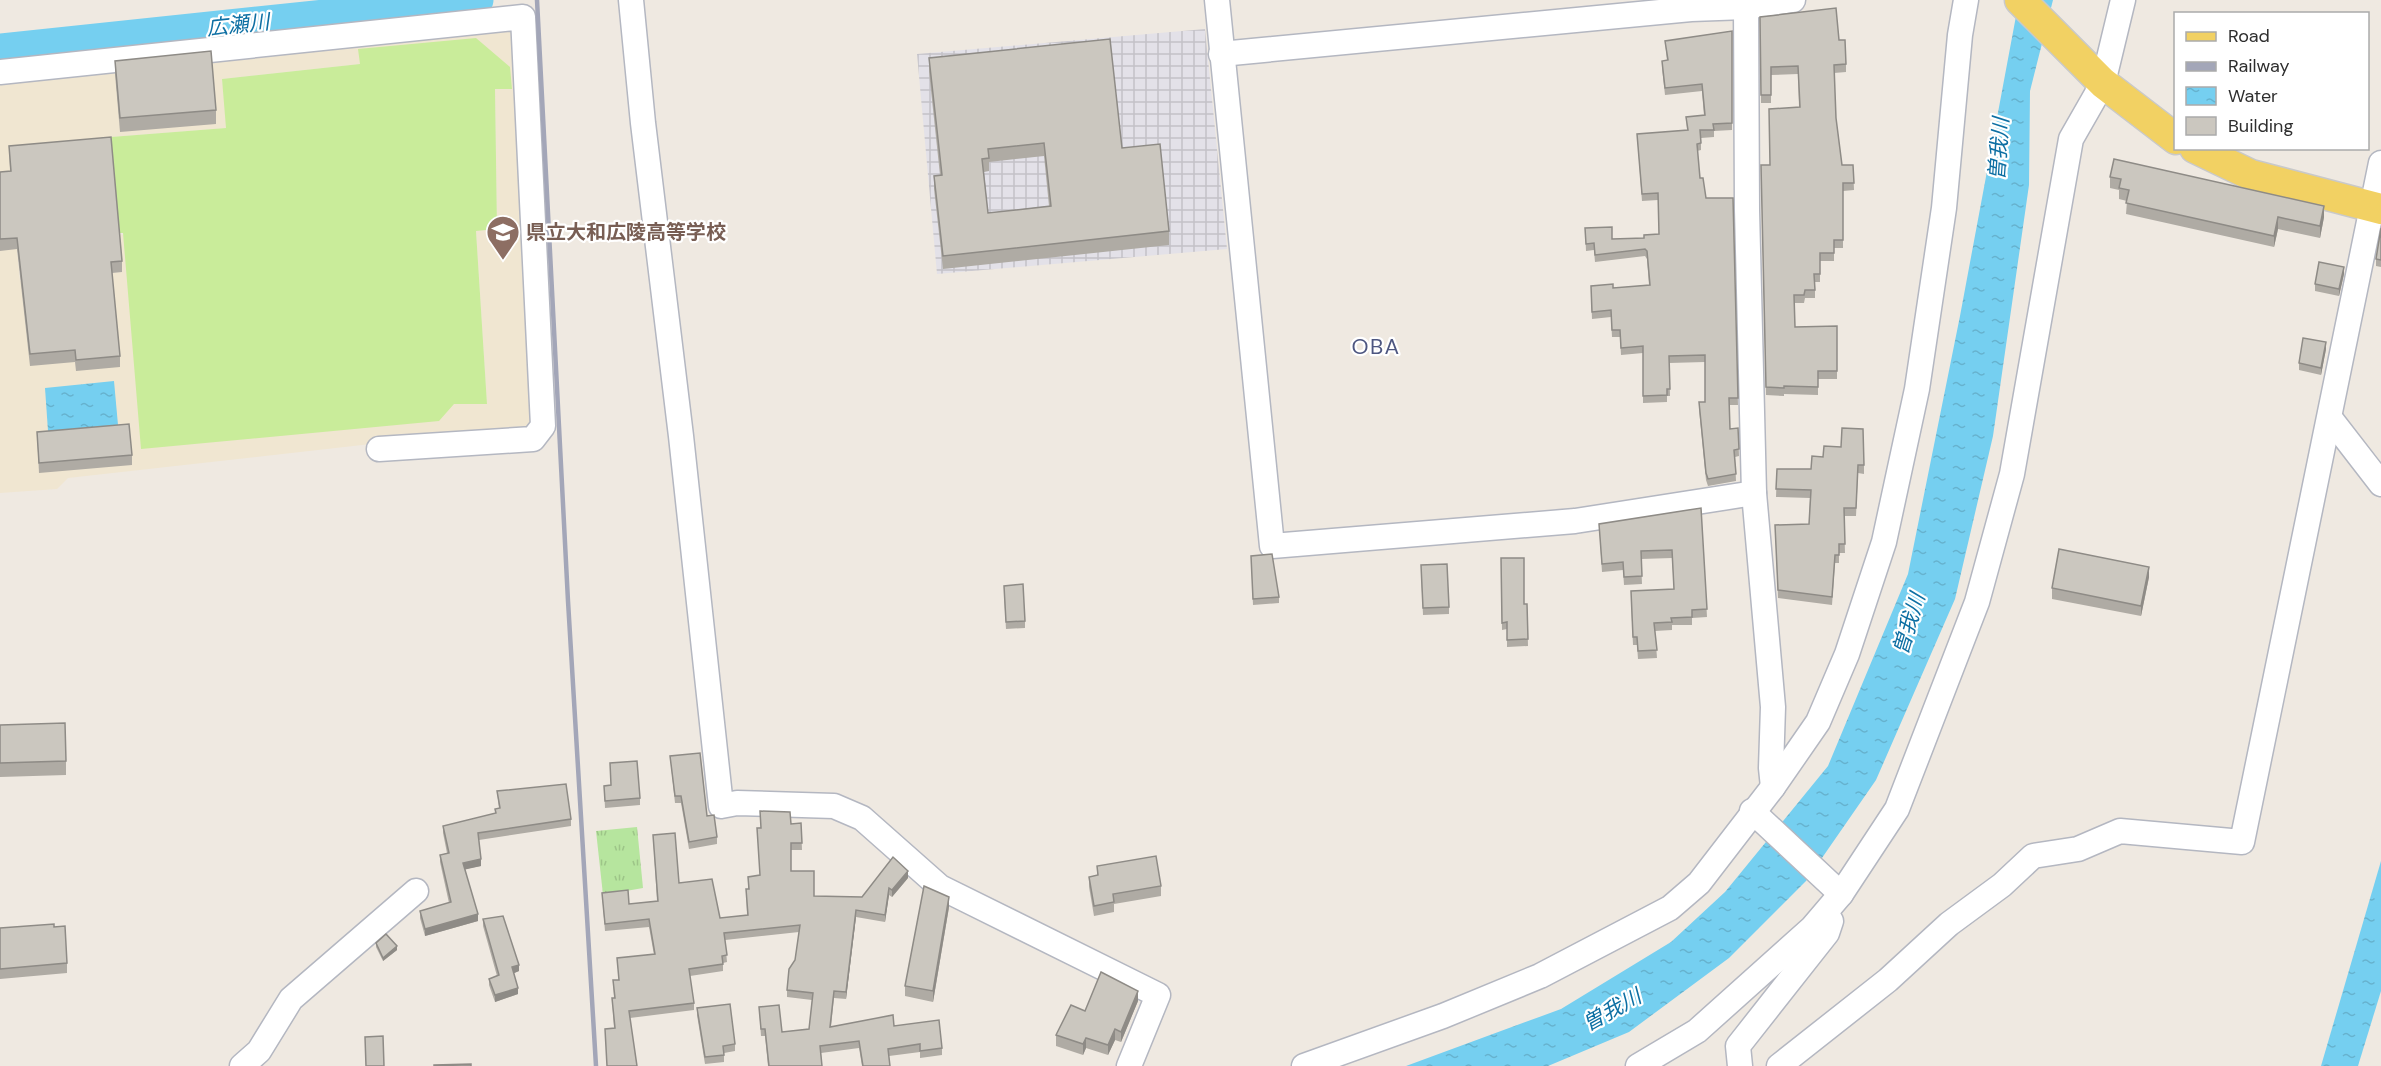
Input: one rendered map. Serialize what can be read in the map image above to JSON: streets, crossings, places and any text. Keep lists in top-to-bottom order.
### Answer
{
  "districts": ["OBA"],
  "water": ["広瀬川", "曽我川"],
  "places": {
    "school or university": ["県立大和広陵高等学校"]
  },
  "legend": [
    "Road",
    "Railway",
    "Water",
    "Building"
  ]
}
